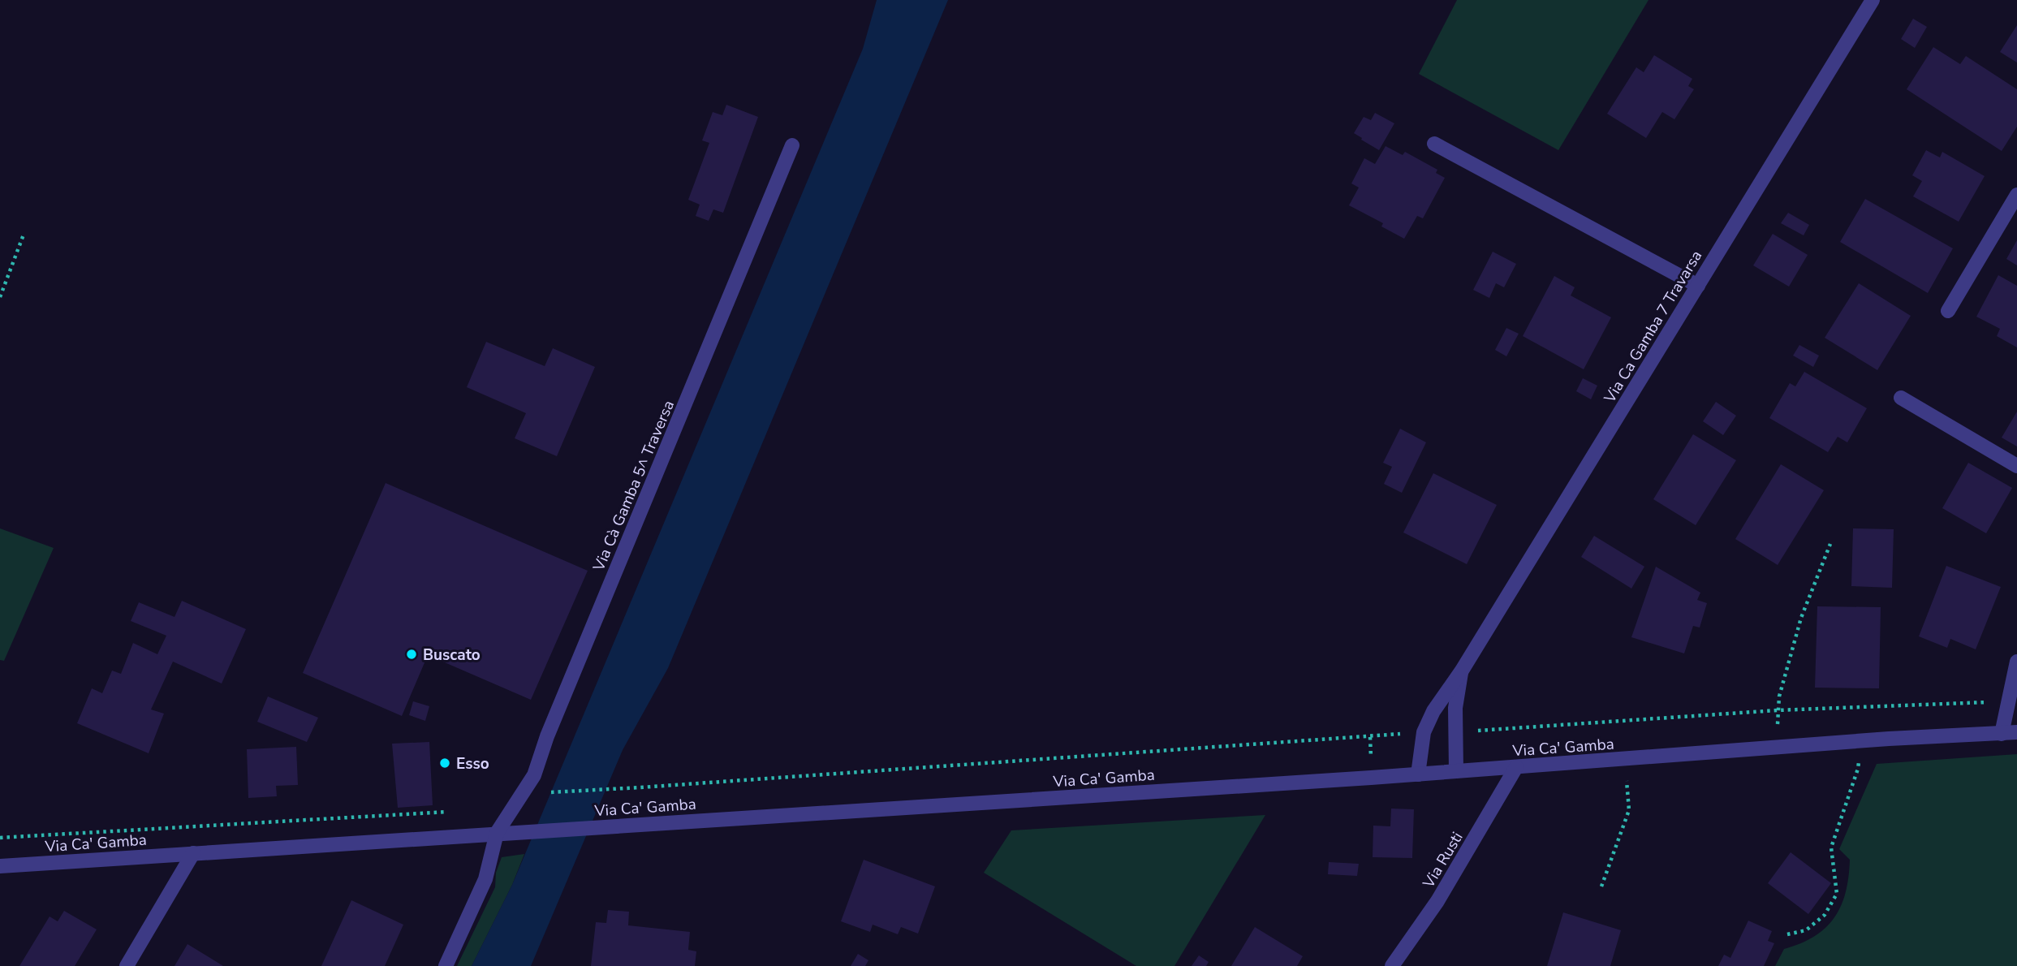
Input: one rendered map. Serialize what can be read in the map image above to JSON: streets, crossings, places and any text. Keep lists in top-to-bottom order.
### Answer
{
  "streets": {
    "street": [
      "Via Ca Gamba 7 Travarsa",
      "Via Cà Gamba 5^ Traversa",
      "Via Ca' Gamba",
      "Via Rusti"
    ]
  },
  "crossings": [
    ["Via Ca Gamba 7 Travarsa", "Via Ca' Gamba"],
    ["Via Cà Gamba 5^ Traversa", "Via Ca' Gamba"],
    ["Via Ca' Gamba", "Via Rusti"]
  ],
  "places": ["Buscato", "Esso"]
}
